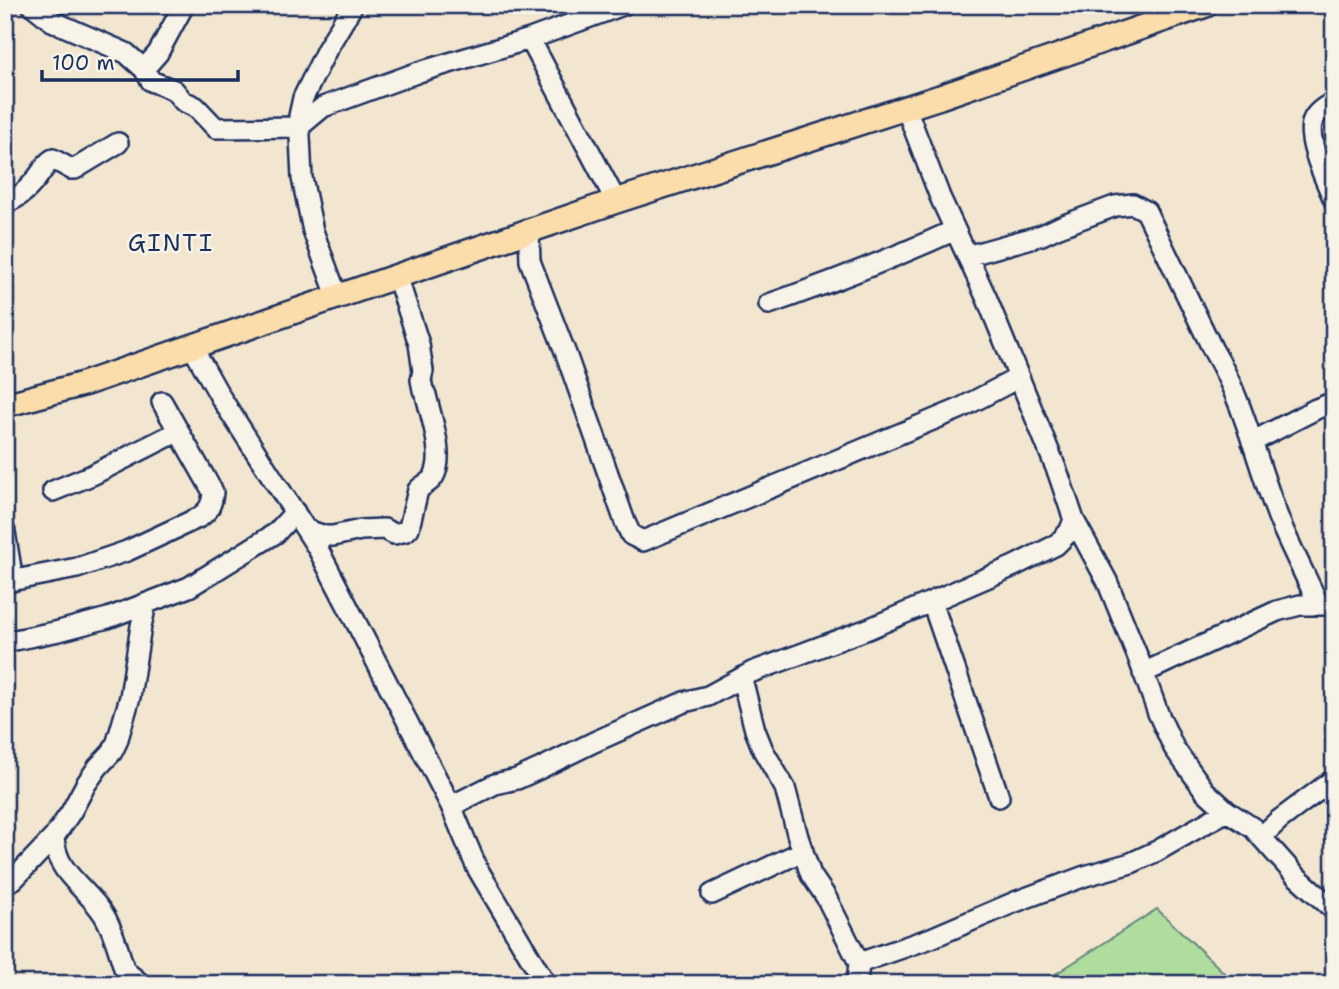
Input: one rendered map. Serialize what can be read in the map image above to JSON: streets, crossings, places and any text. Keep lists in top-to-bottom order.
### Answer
{
  "districts": ["GINTI"],
  "scale_bar": "100 m"
}
